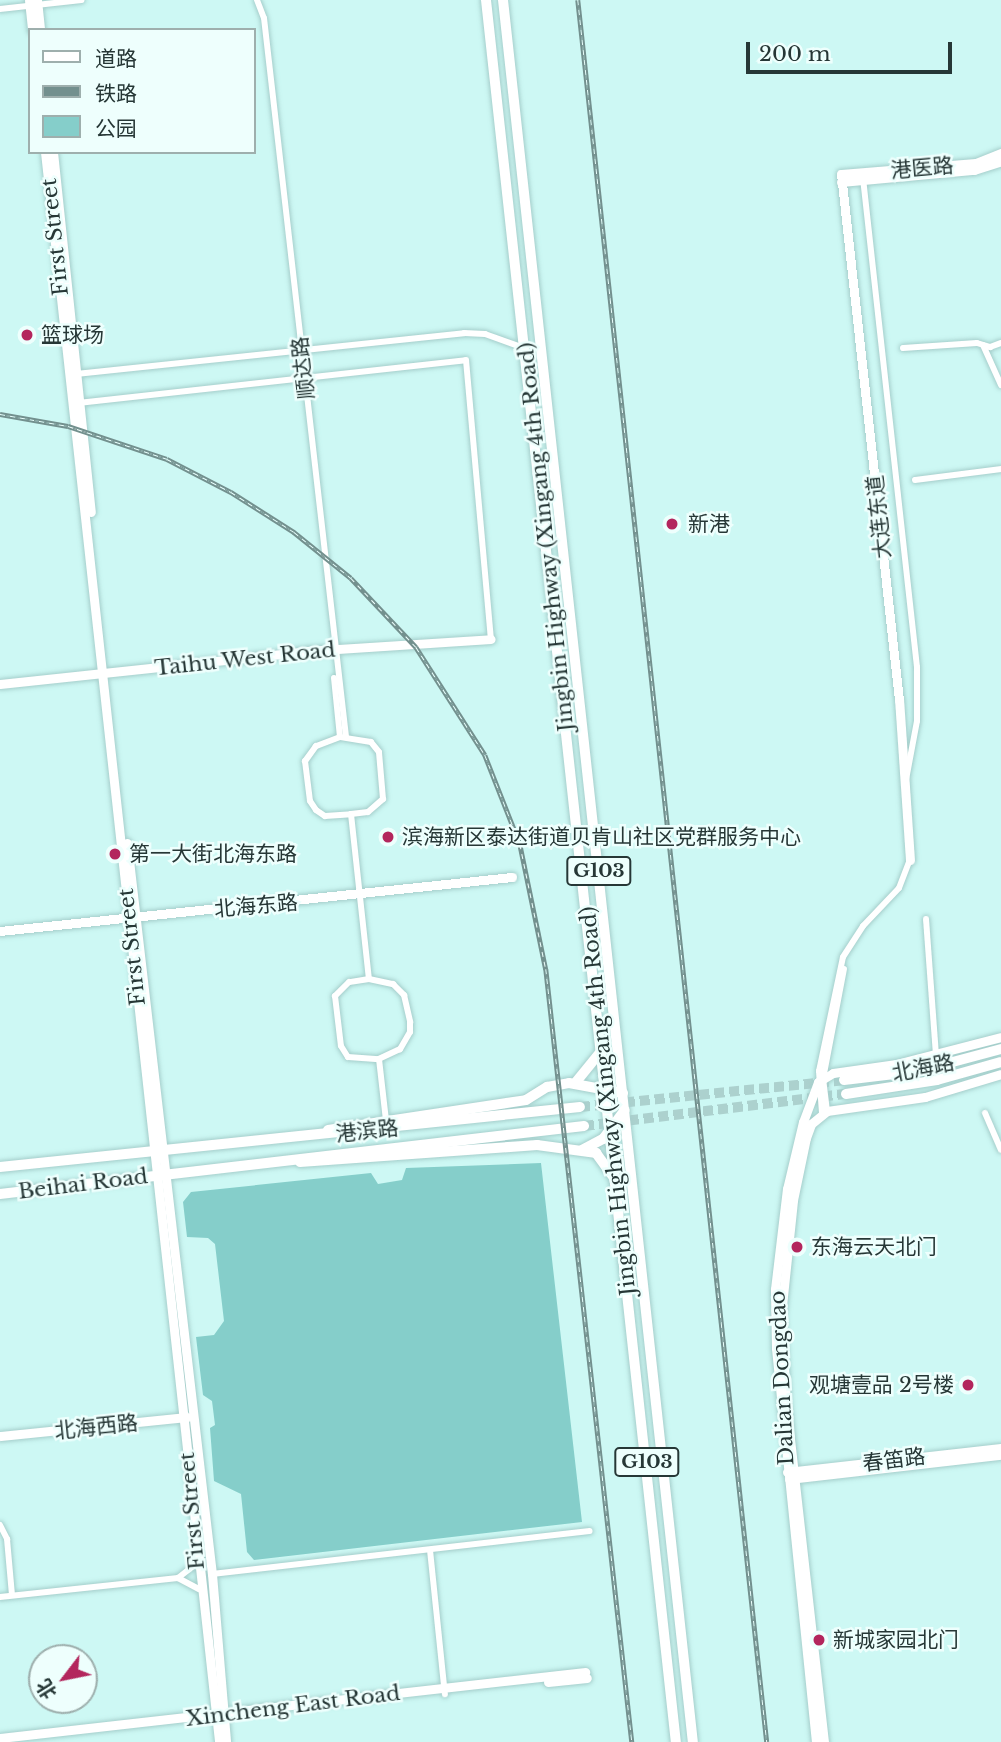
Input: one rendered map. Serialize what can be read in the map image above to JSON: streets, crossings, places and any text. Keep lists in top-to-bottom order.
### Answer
{
  "streets": {
    "highway": ["Jingbin Highway (Xingang 4th Road)", "G103"],
    "main road": [
      "港医路",
      "First Street",
      "大连东道",
      "Taihu West Road",
      "北海东路",
      "北海路",
      "港滨路",
      "Beihai Road",
      "Dalian Dongdao",
      "北海西路",
      "春笛路",
      "Xincheng East Road"
    ],
    "street": ["顺达路"]
  },
  "crossings": [
    ["港医路", "大连东道"],
    ["First Street", "Taihu West Road"],
    ["First Street", "北海东路"],
    ["First Street", "港滨路"],
    ["First Street", "Beihai Road"],
    ["First Street", "北海西路"],
    ["First Street", "Xincheng East Road"],
    ["顺达路", "Taihu West Road"],
    ["港滨路", "Beihai Road"],
    ["Dalian Dongdao", "春笛路"]
  ],
  "places": [
    "篮球场",
    "新港",
    "滨海新区泰达街道贝肯山社区党群服务中心",
    "第一大街北海东路",
    "东海云天北门",
    "观塘壹品 2号楼",
    "新城家园北门"
  ],
  "legend": ["道路", "铁路", "公园"],
  "scale_bar": "200 m",
  "north": "bottom left"
}
